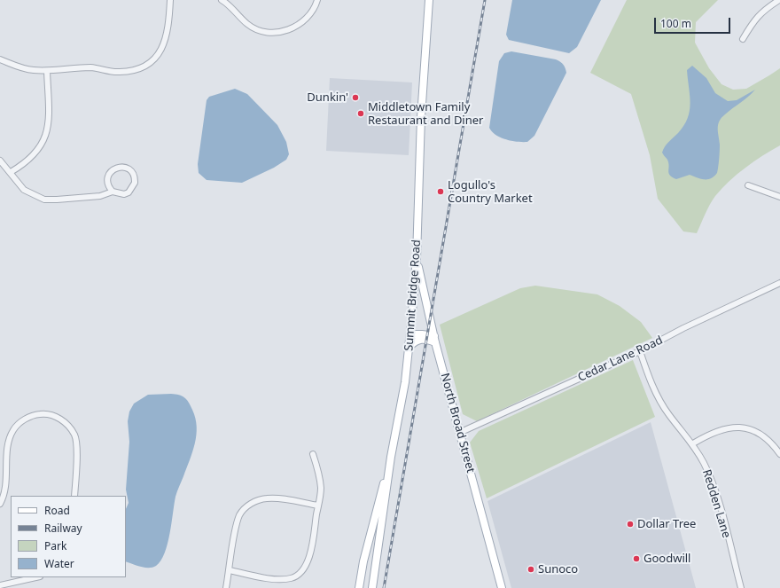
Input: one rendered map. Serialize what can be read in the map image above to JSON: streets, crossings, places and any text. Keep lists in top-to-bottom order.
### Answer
{
  "streets": {
    "main road": ["Summit Bridge Road", "North Broad Street"],
    "street": ["Cedar Lane Road", "Redden Lane"]
  },
  "crossings": [
    ["Summit Bridge Road", "North Broad Street"],
    ["Cedar Lane Road", "North Broad Street"],
    ["Cedar Lane Road", "Redden Lane"]
  ],
  "places": [
    "Dunkin'",
    "Middletown Family Restaurant and Diner",
    "Logullo's Country Market",
    "Dollar Tree",
    "Goodwill",
    "Sunoco"
  ],
  "legend": [
    "Road",
    "Railway",
    "Park",
    "Water"
  ],
  "scale_bar": "100 m"
}
